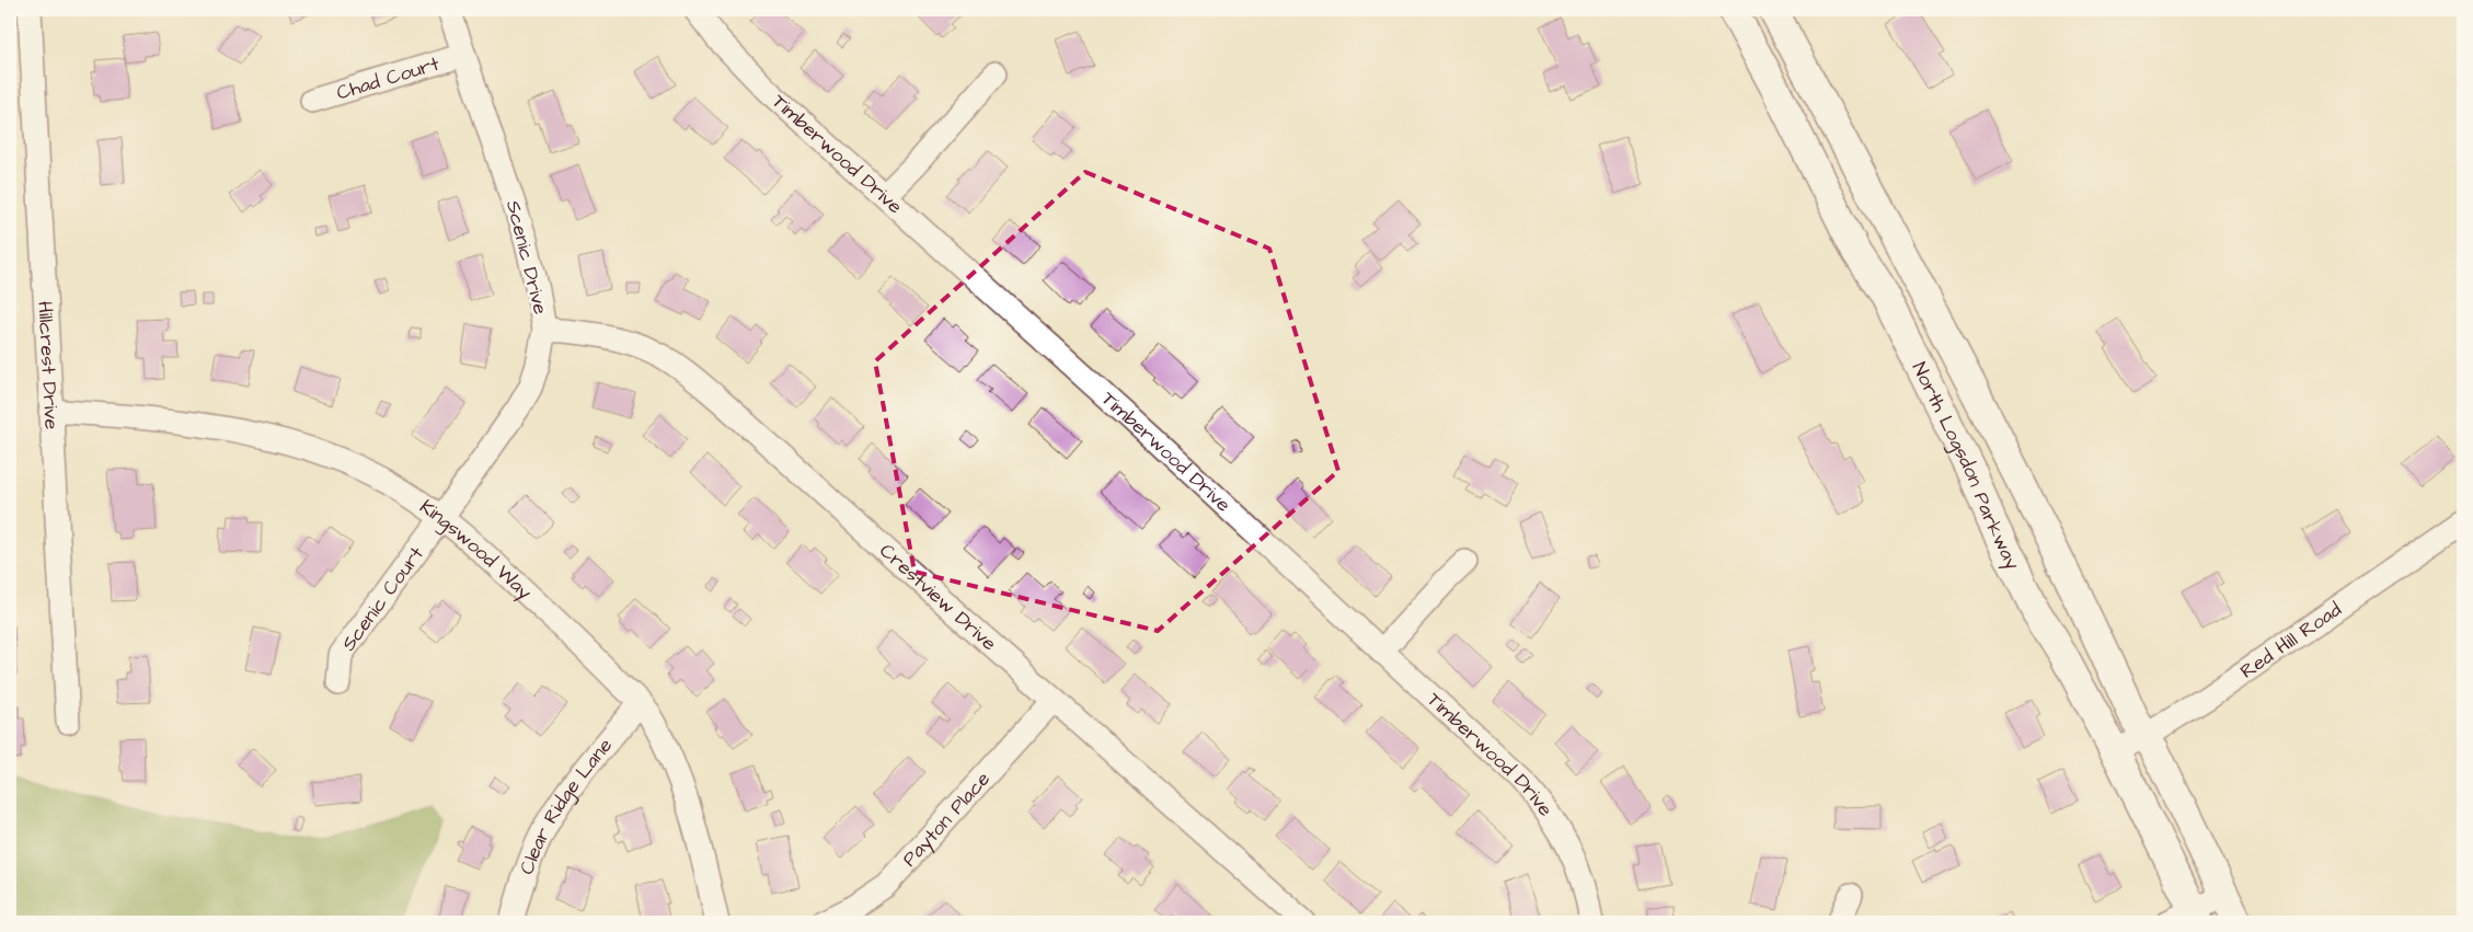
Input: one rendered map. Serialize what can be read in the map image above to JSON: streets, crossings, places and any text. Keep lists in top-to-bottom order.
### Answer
{
  "streets": {
    "main road": ["North Logsdon Parkway"],
    "street": [
      "Chad Court",
      "Timberwood Drive",
      "Scenic Drive",
      "Hillcrest Drive",
      "Kingswood Way",
      "Crestview Drive",
      "Scenic Court",
      "Red Hill Road",
      "Clear Ridge Lane",
      "Payton Place"
    ]
  },
  "crossings": [
    ["Chad Court", "Scenic Drive"],
    ["Scenic Drive", "Kingswood Way"],
    ["Scenic Drive", "Crestview Drive"],
    ["Scenic Drive", "Scenic Court"],
    ["Hillcrest Drive", "Kingswood Way"],
    ["North Logsdon Parkway", "Red Hill Road"],
    ["Kingswood Way", "Scenic Court"],
    ["Kingswood Way", "Clear Ridge Lane"],
    ["Crestview Drive", "Payton Place"]
  ]
}
